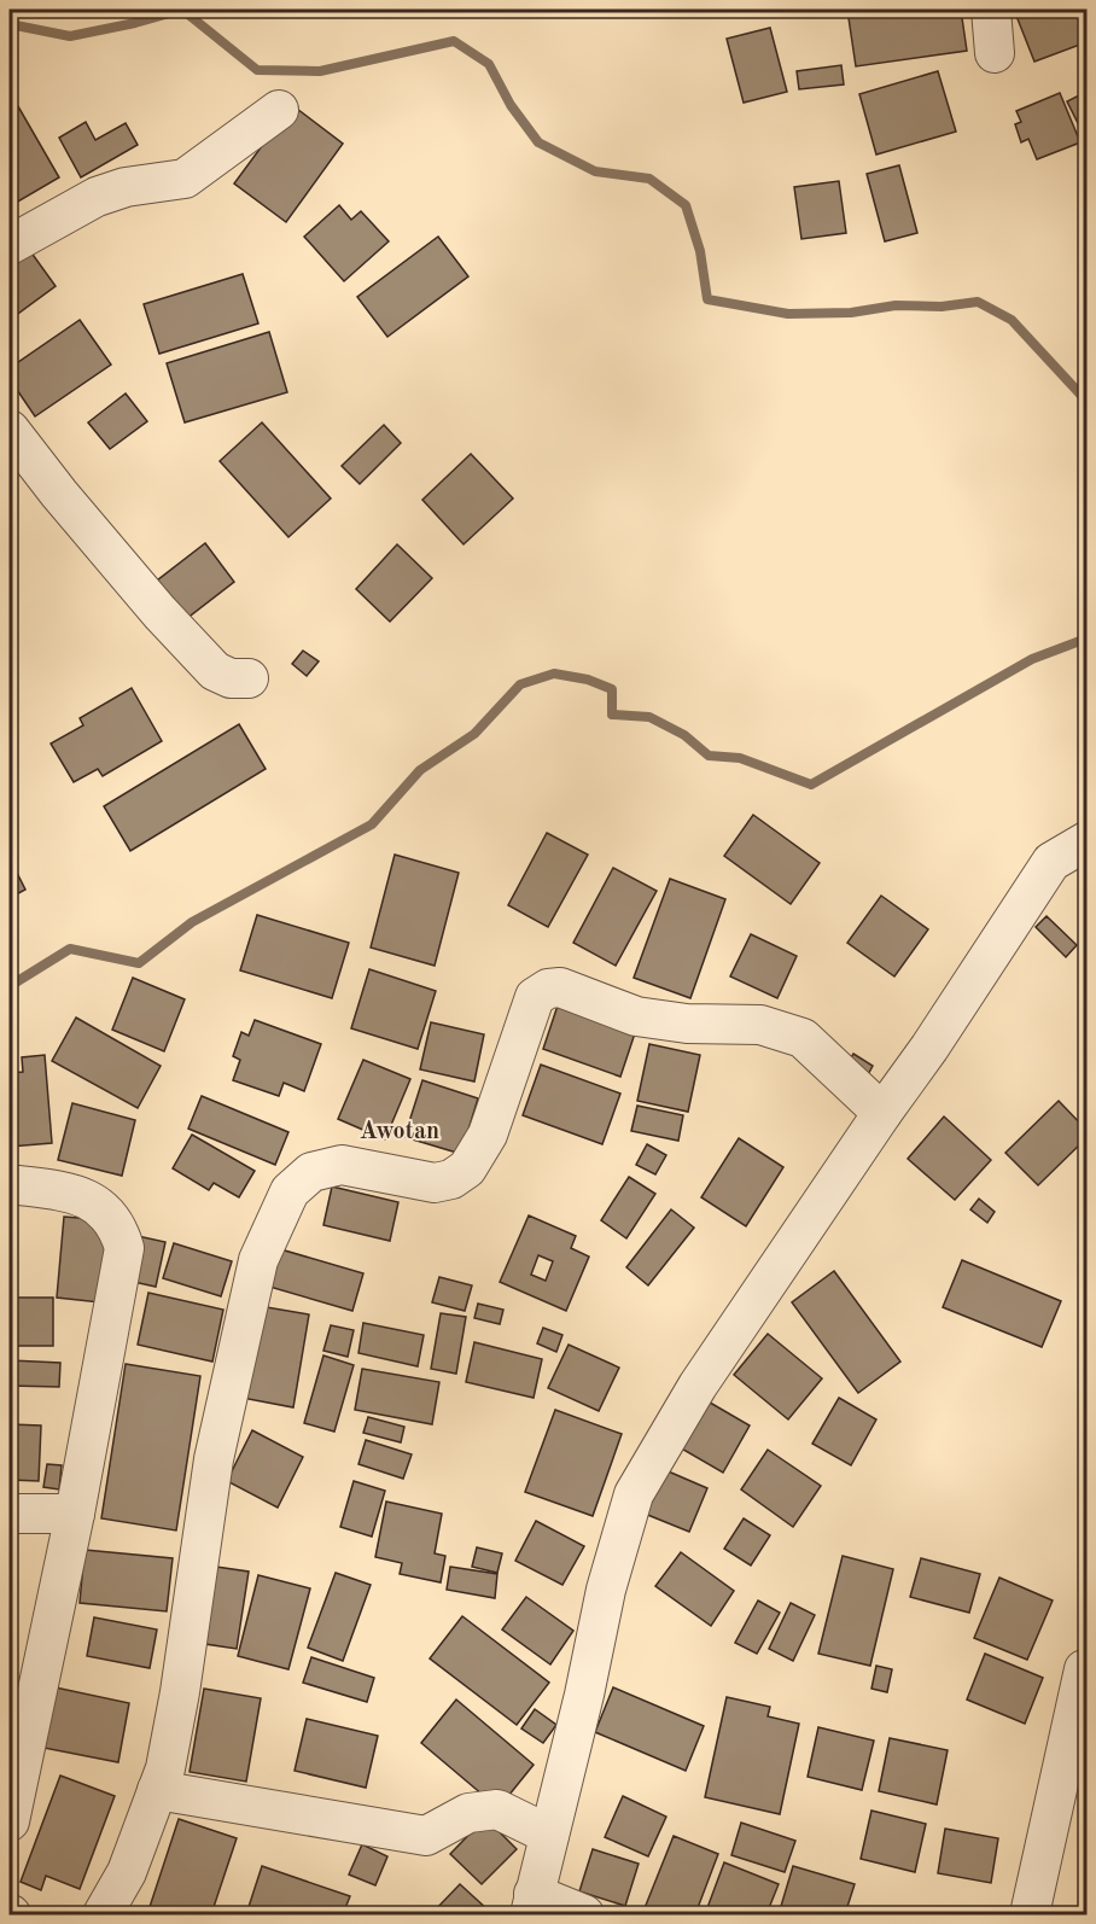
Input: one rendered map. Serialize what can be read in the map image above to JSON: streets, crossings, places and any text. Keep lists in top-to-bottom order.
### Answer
{
  "districts": ["Awotan"]
}
